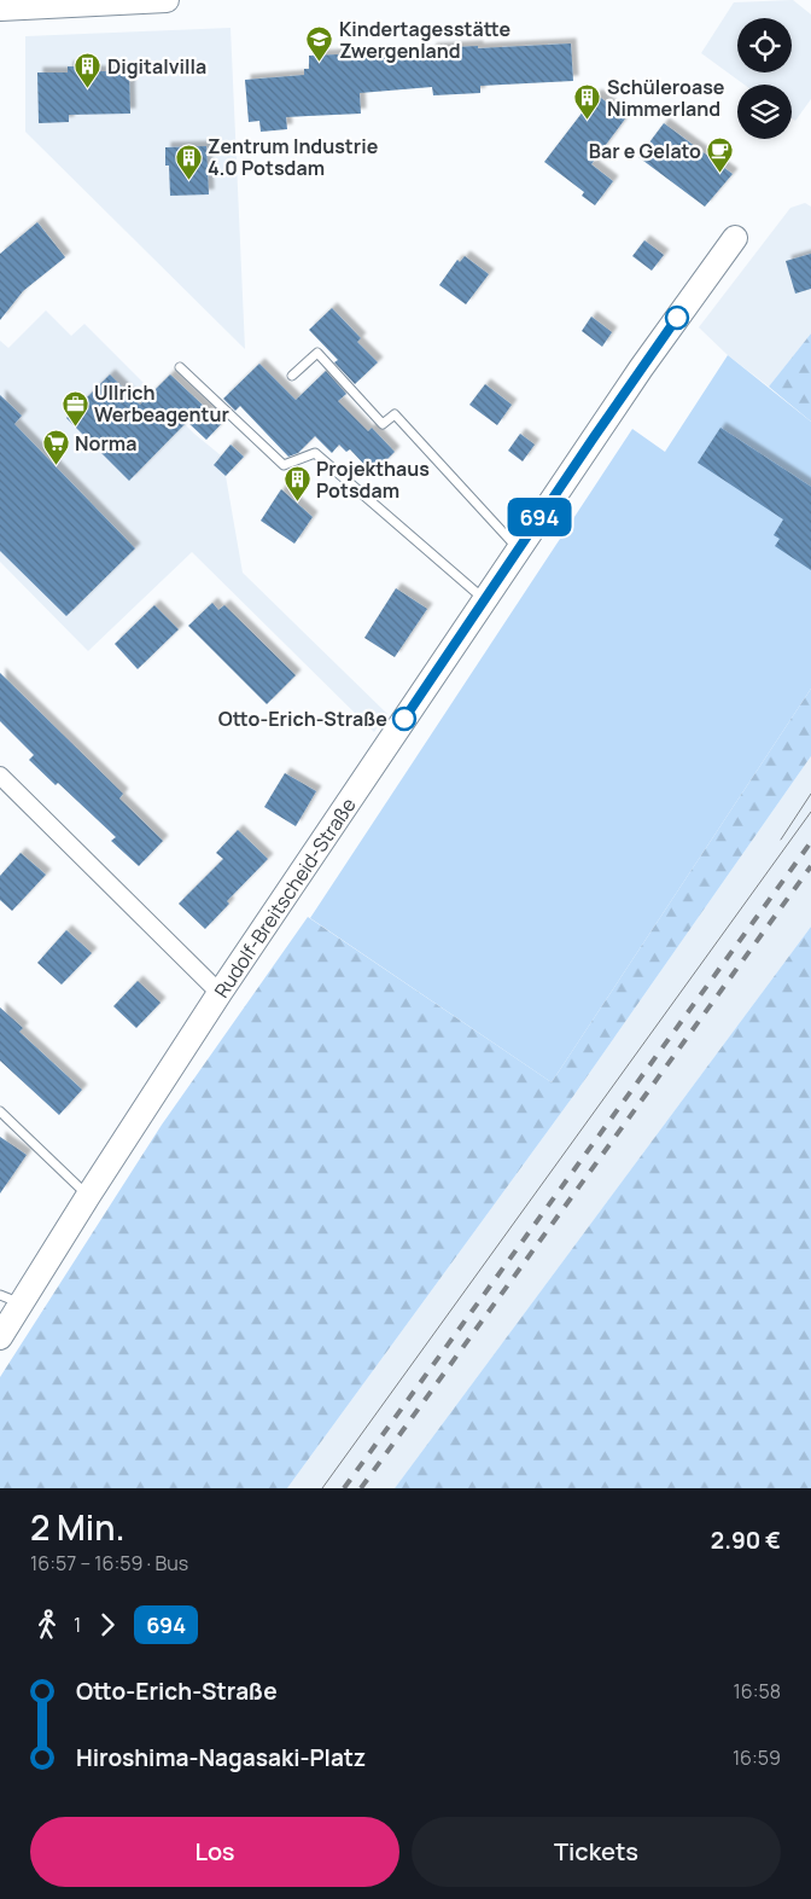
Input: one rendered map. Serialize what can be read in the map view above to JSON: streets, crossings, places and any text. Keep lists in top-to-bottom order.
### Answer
{
  "streets": {
    "street": ["Rudolf-Breitscheid-Straße"]
  },
  "places": {
    "school or university": ["Kindertagesstätte Zwergenland"],
    "building": [
      "Digitalvilla",
      "Schüleroase Nimmerland",
      "Zentrum Industrie 4.0 Potsdam",
      "Projekthaus Potsdam"
    ],
    "cafe": ["Bar e Gelato"],
    "office": ["Ullrich Werbeagentur"],
    "supermarket": ["Norma"],
    "other": ["Otto-Erich-Straße"]
  },
  "lines": ["bus line 694"],
  "page": {
    "on_map": "694",
    "heading": ["2 Min.", "16:57 – 16:59 · Bus", "2.90 €"],
    "legs": ["1", "694"],
    "list": [
      {
        "name": "Otto-Erich-Straße",
        "value": "16:58"
      },
      {
        "name": "Hiroshima-Nagasaki-Platz",
        "value": "16:59"
      }
    ],
    "buttons": ["Los", "Tickets"]
  }
}
